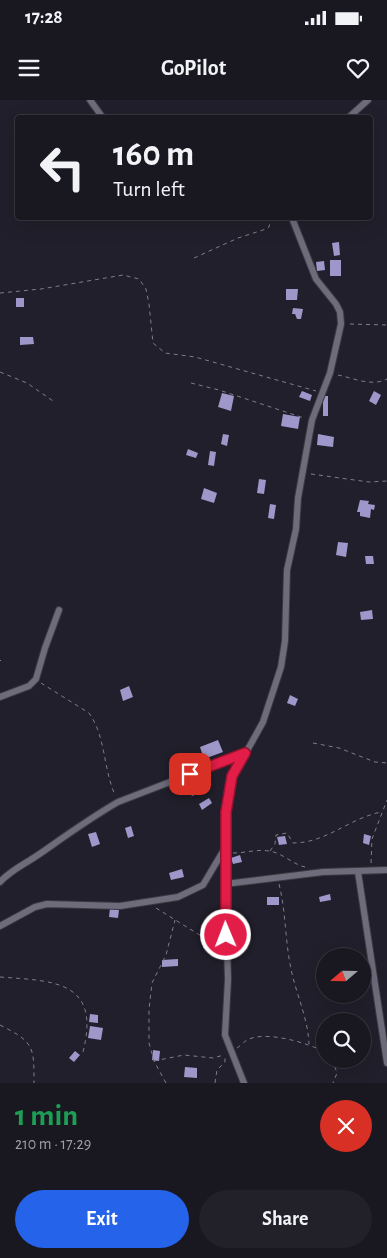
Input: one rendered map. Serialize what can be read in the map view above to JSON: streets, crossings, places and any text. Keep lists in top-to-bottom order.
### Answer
{
  "north": "left",
  "page": {
    "status": "17:28",
    "header": "GoPilot",
    "turn": ["160 m", "Turn left"],
    "heading": ["1 min", "210 m · 17:29"],
    "buttons": ["Exit", "Share"]
  }
}
